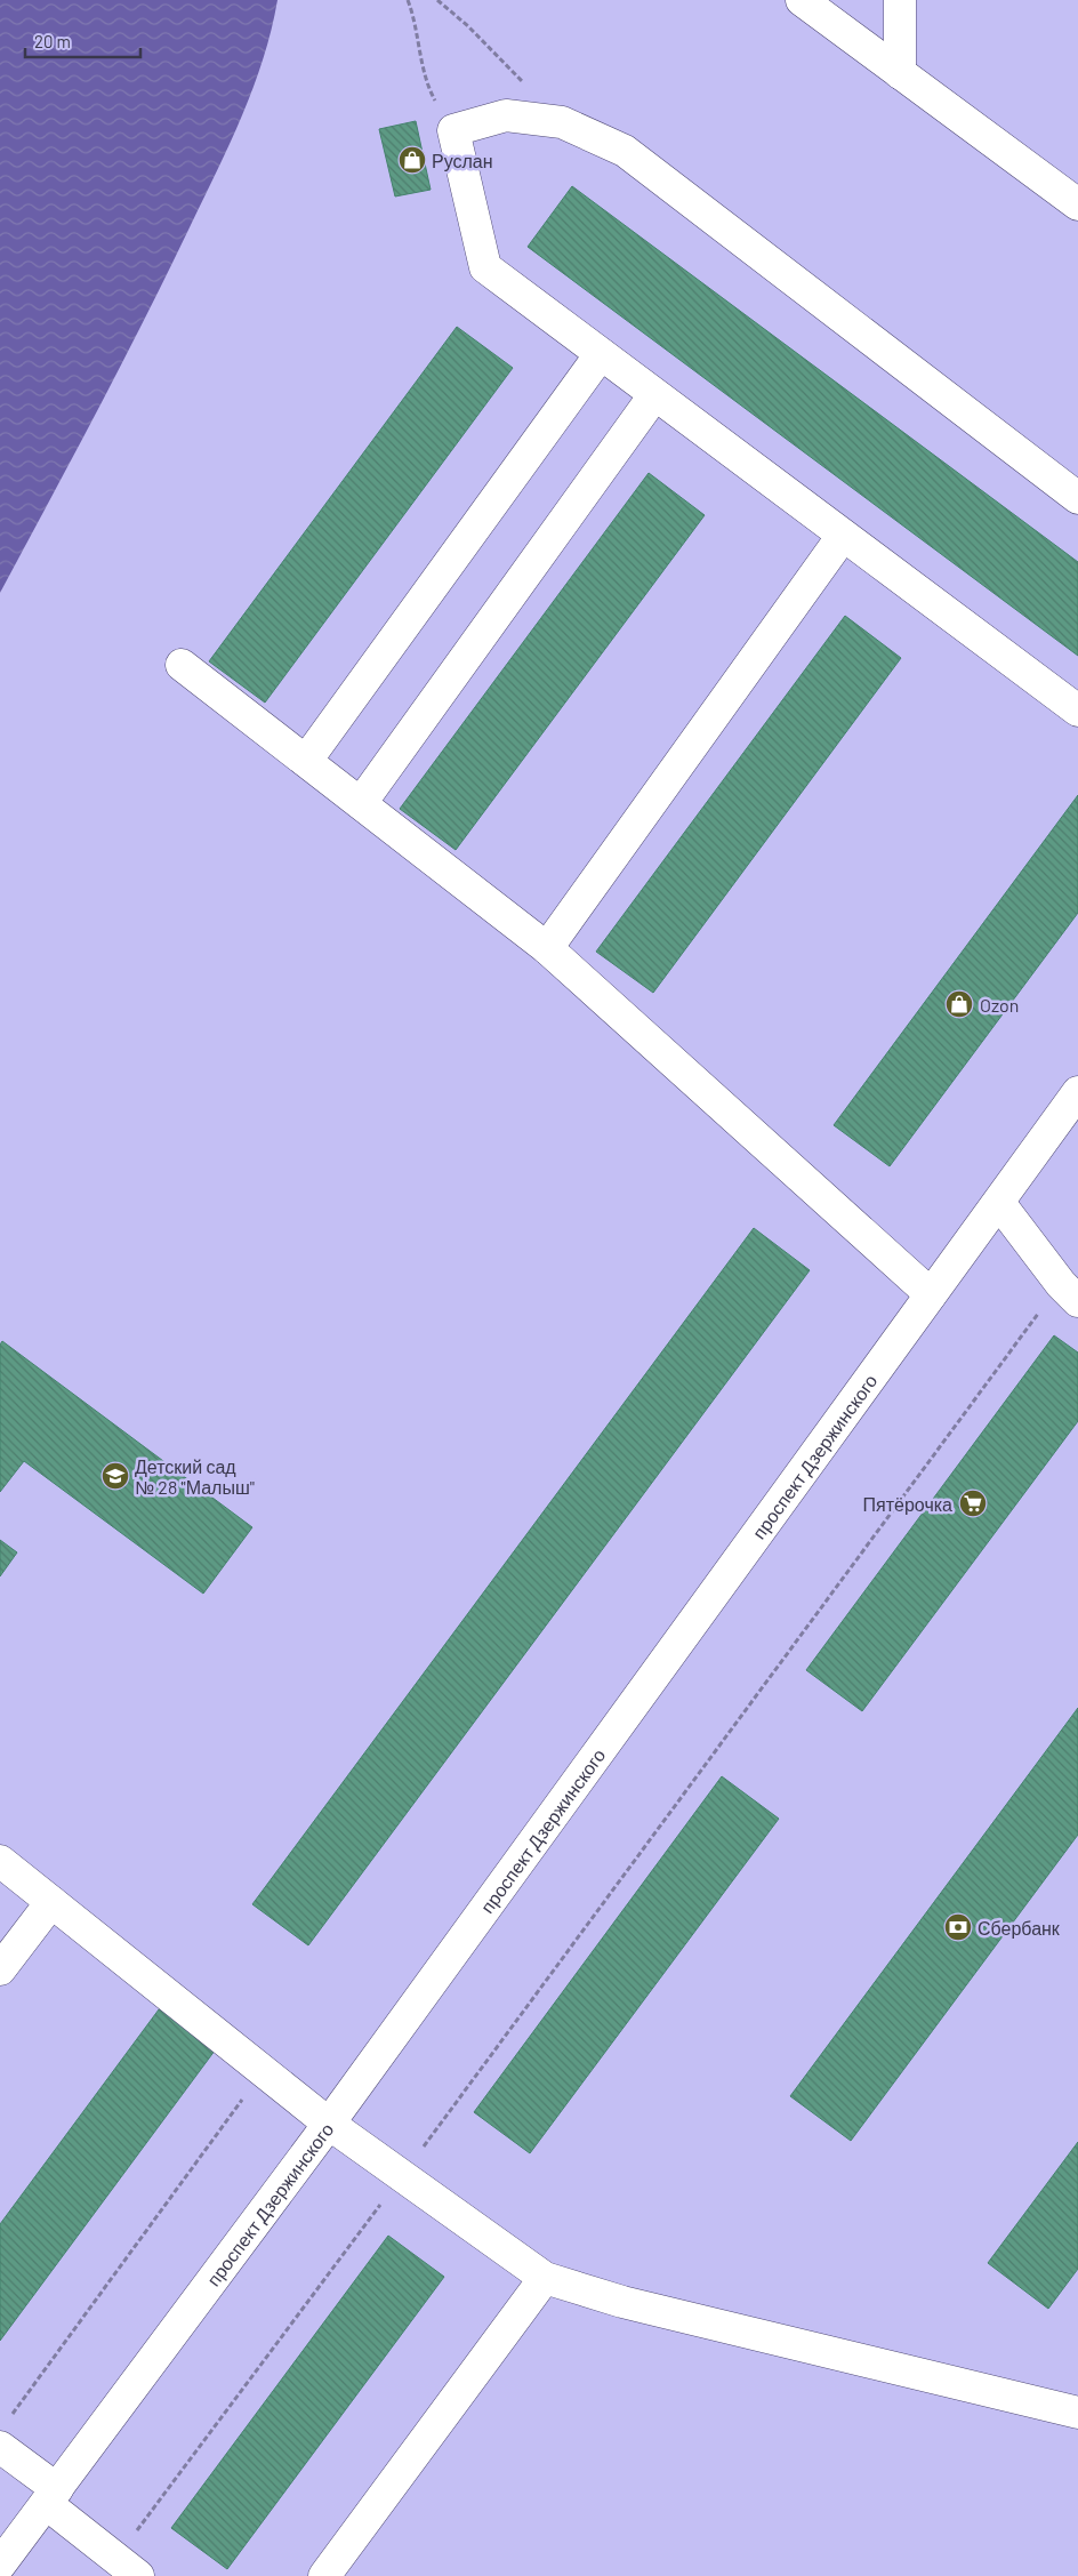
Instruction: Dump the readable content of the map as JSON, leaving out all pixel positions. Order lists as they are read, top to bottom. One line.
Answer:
{"streets":{"street":["проспект Дзержинского"]},"places":{"shop":["Руслан","Ozon"],"school or university":["Детский сад № 28 \"Малыш\""],"supermarket":["Пятёрочка"],"bank":["Сбербанк"]},"scale_bar":"20 m"}
